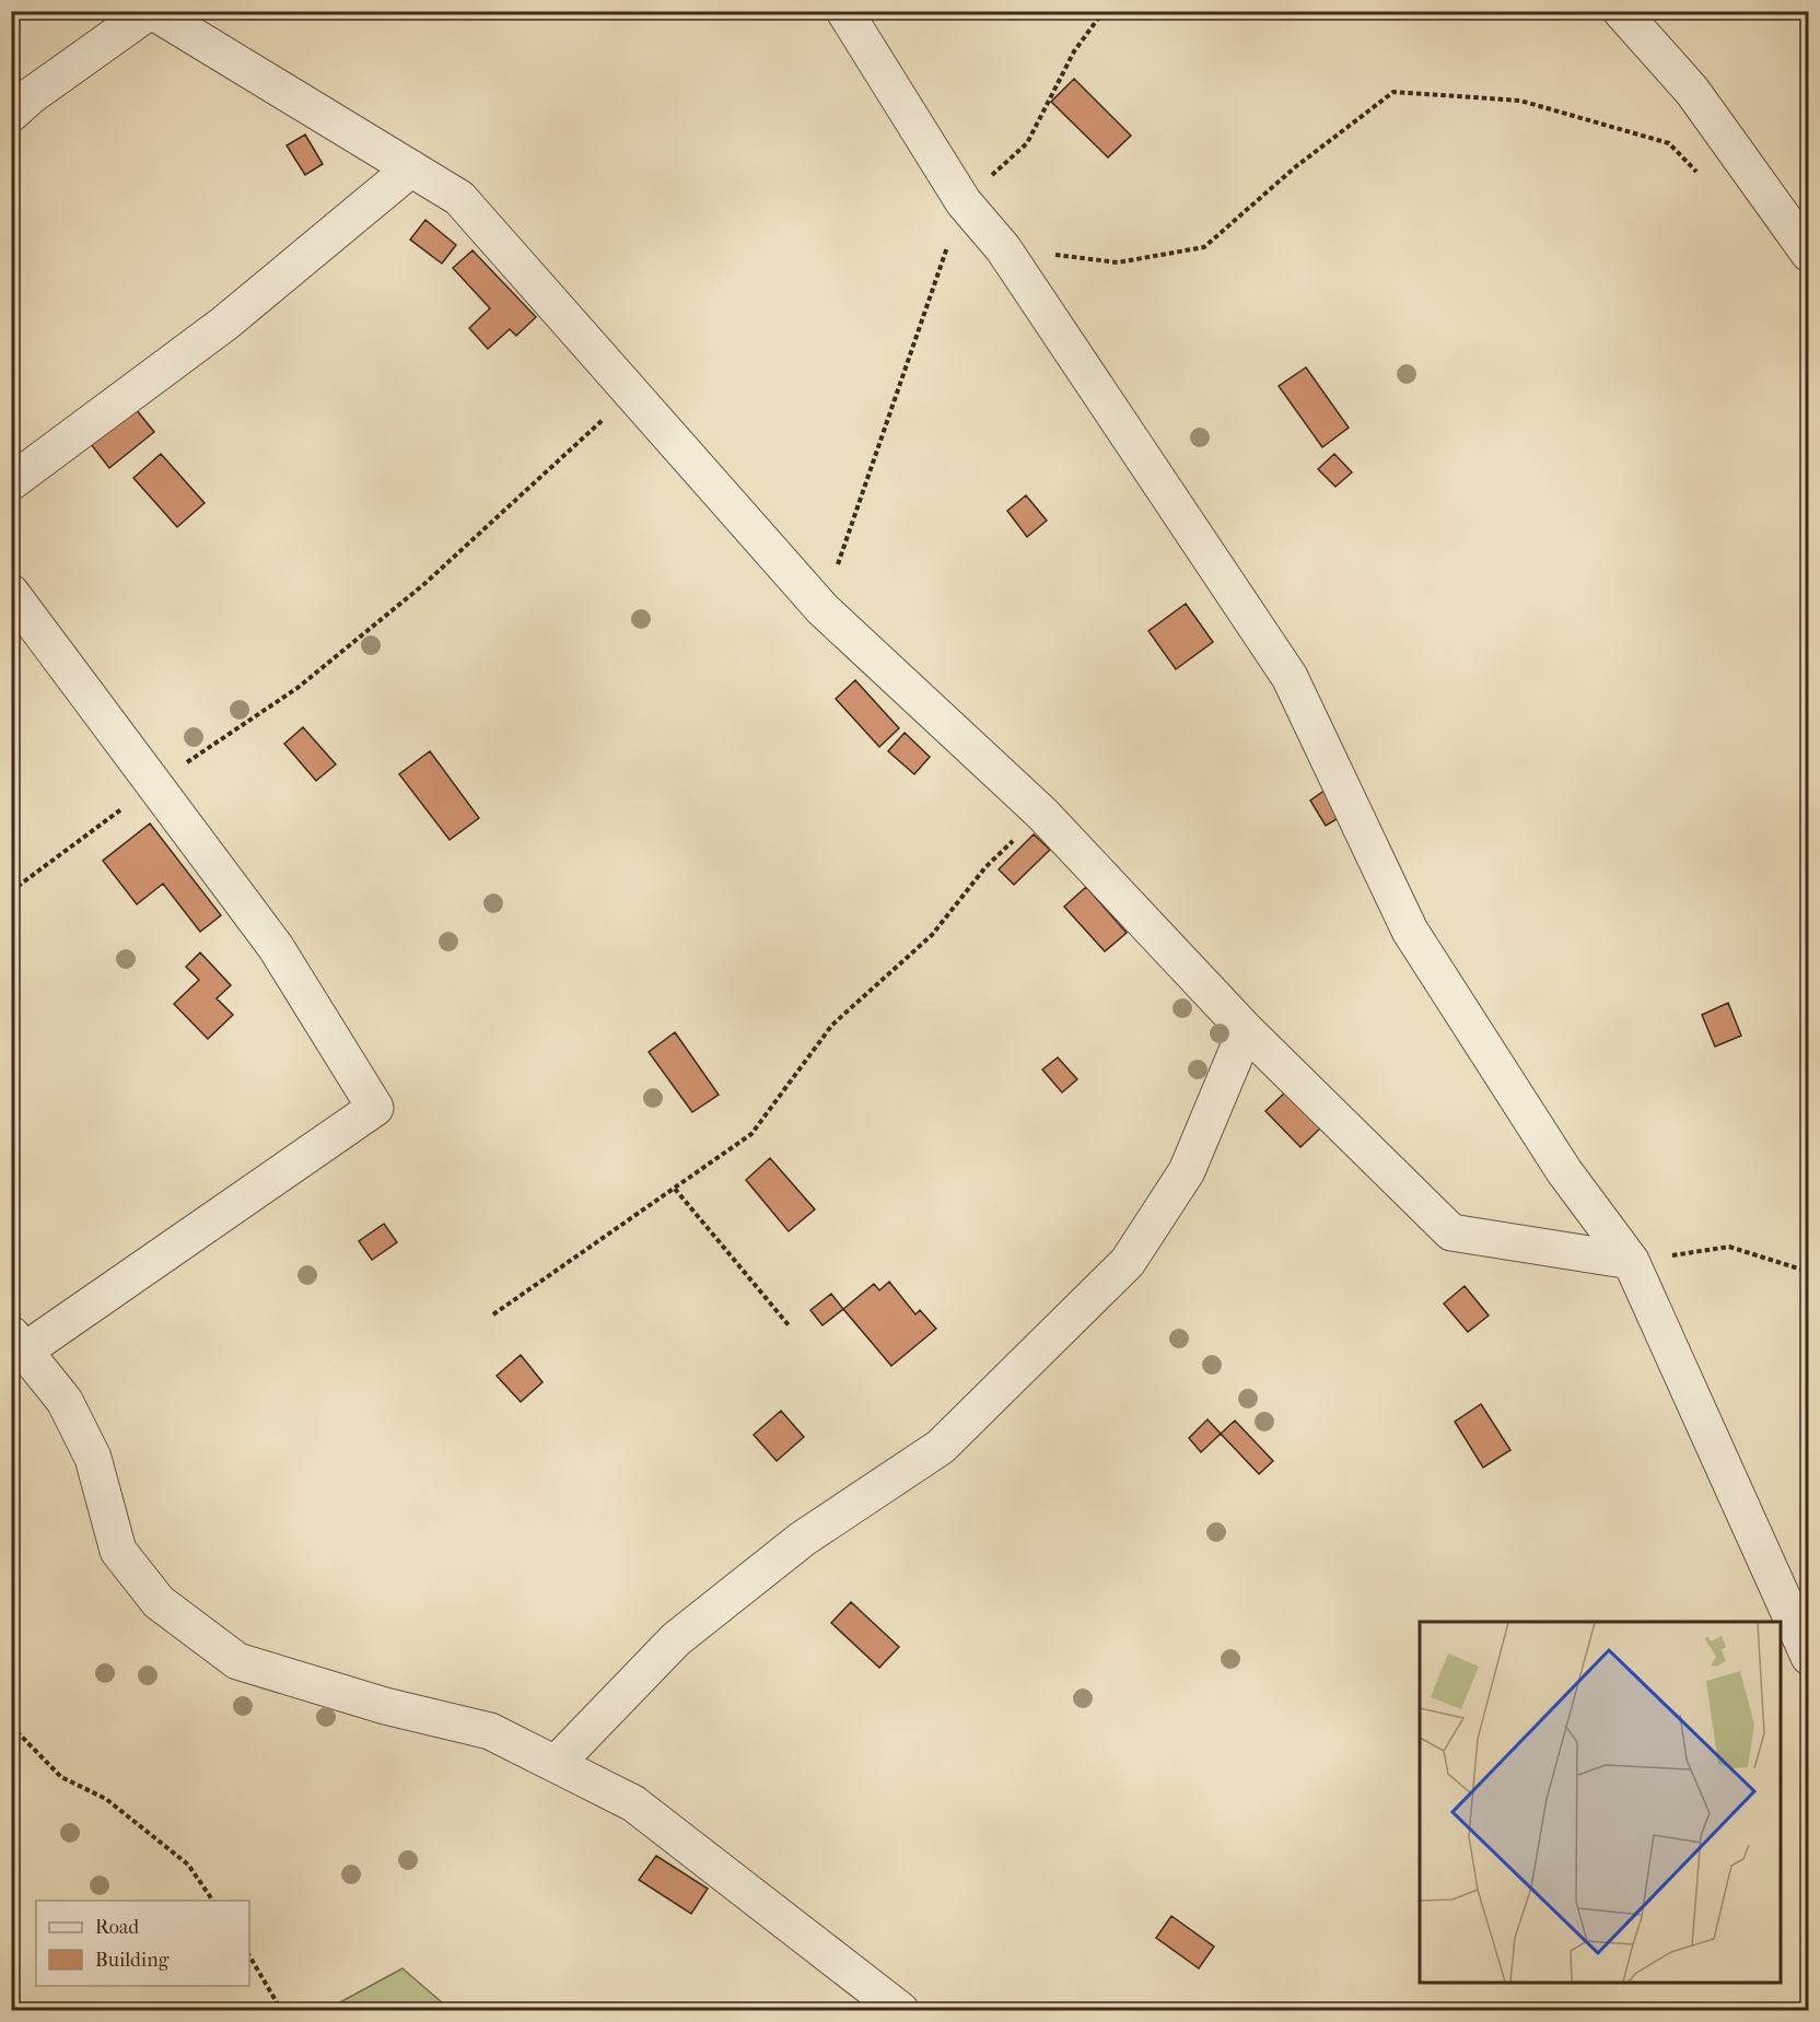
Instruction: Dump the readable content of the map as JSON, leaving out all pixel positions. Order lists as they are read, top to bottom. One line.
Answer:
{"legend":["Road","Building"]}
